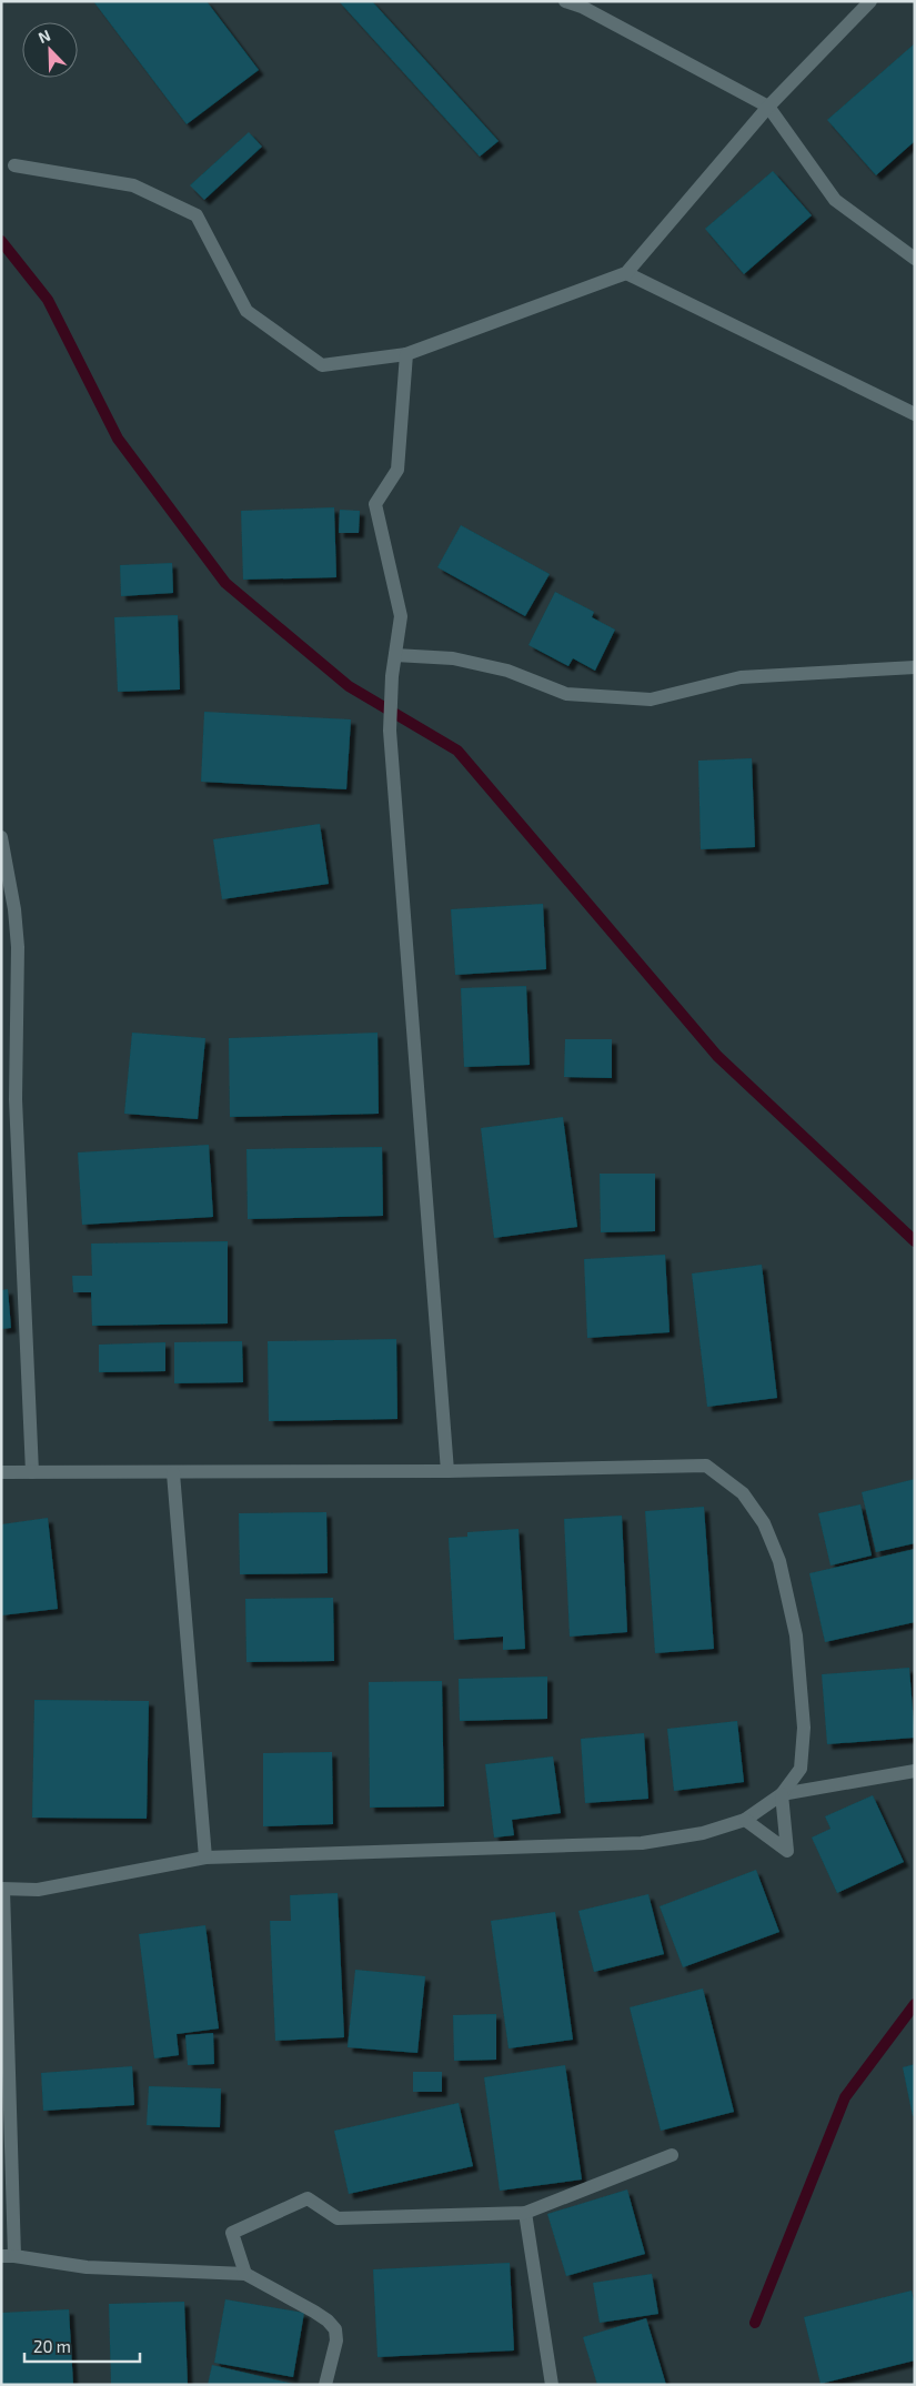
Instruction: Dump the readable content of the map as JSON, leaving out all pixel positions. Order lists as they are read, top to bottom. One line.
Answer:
{"scale_bar":"20 m","north":"top left"}
